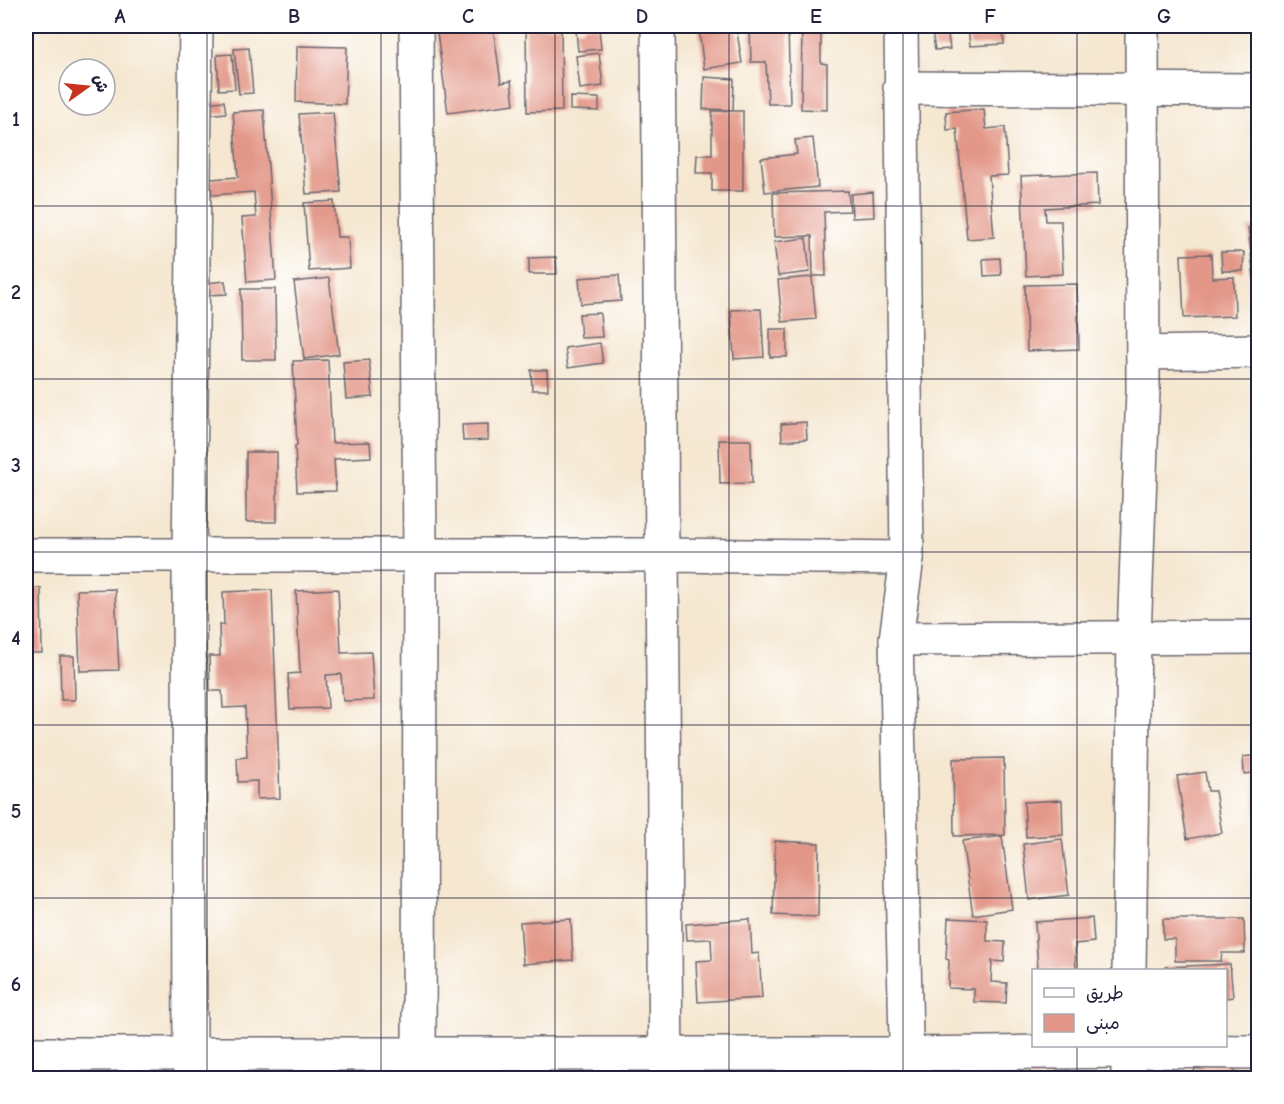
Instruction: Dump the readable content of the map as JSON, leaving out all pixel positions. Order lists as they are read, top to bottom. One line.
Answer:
{"legend":["طريق","مبنى"],"north":"right","grid":{"columns":["A","B","C","D","E","F","G"],"rows":["1","2","3","4","5","6"]}}
